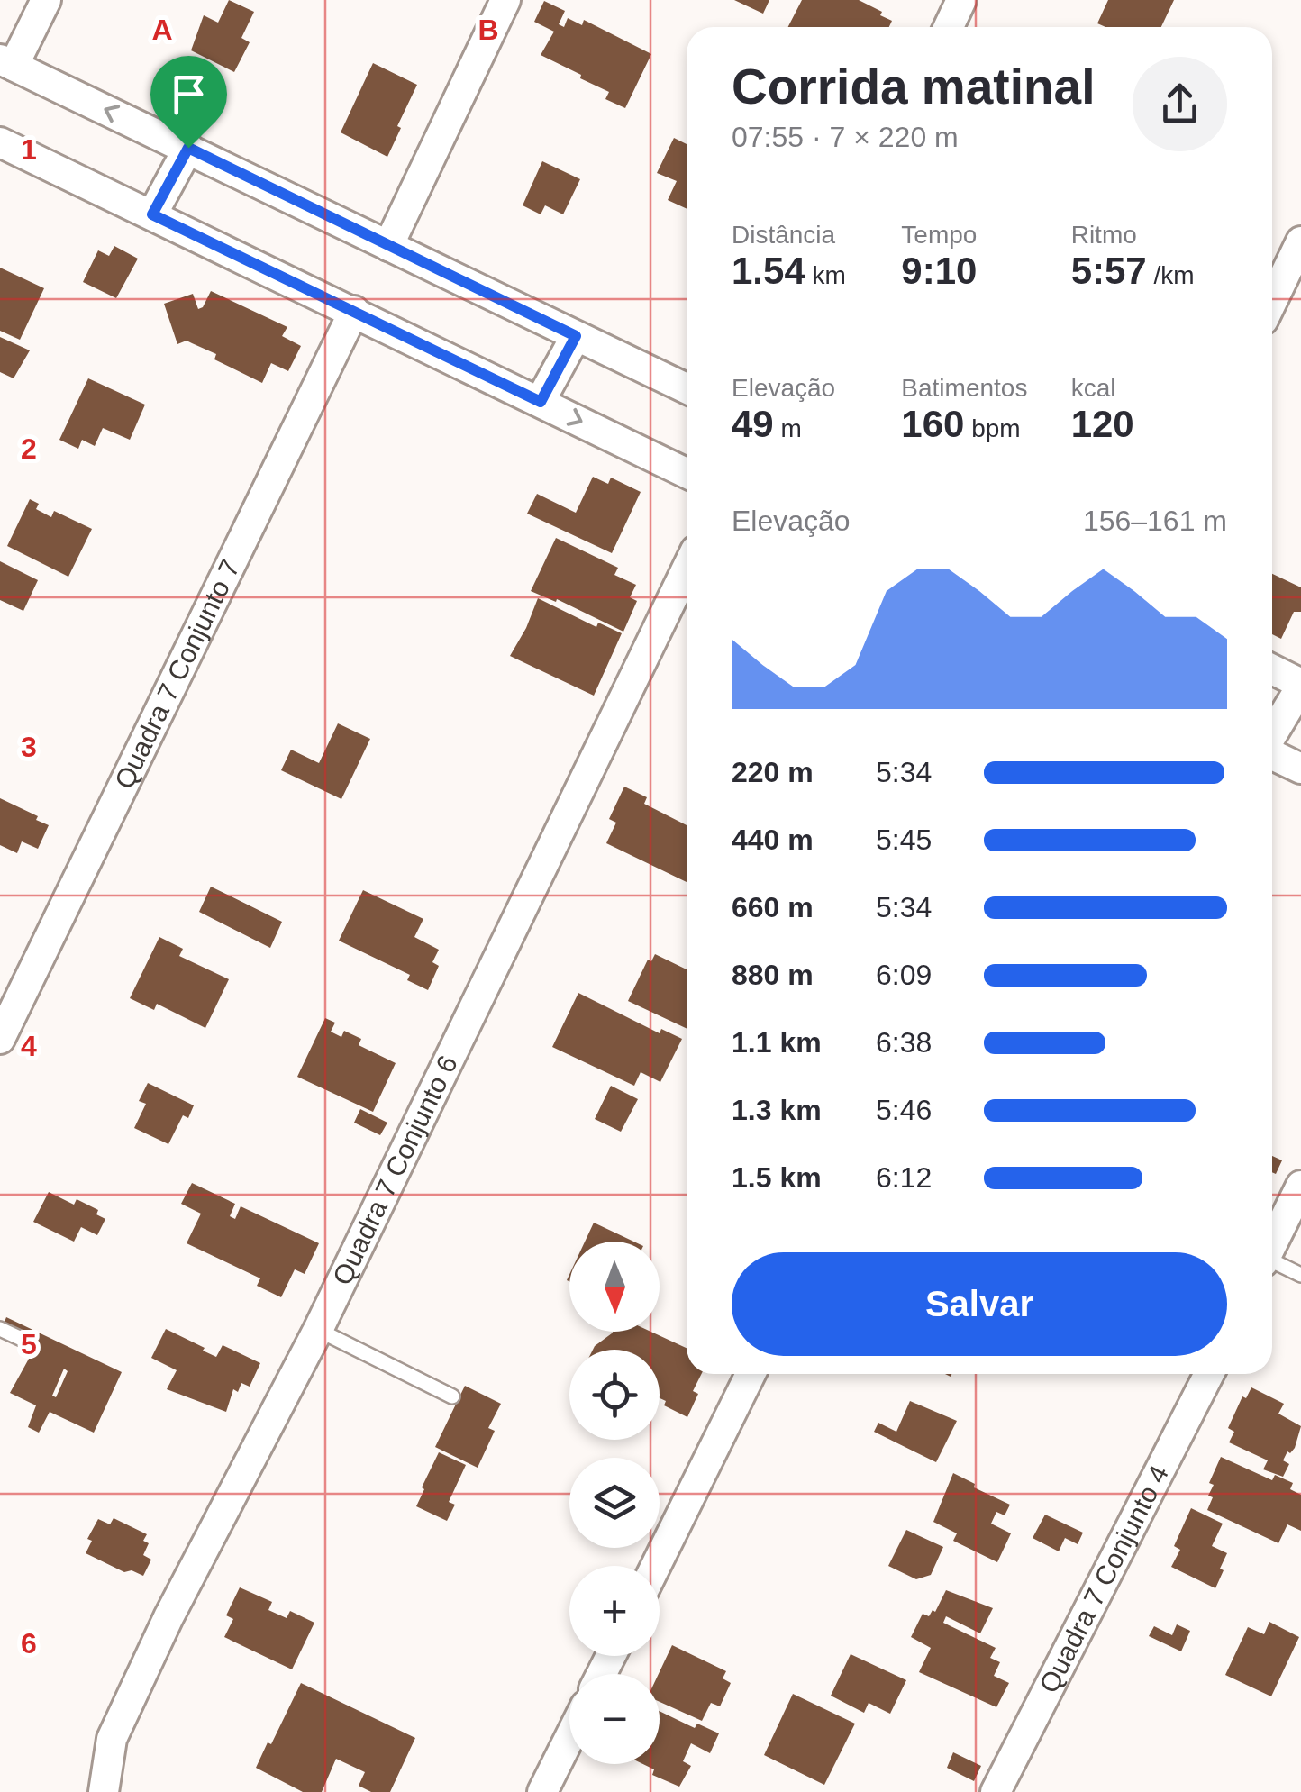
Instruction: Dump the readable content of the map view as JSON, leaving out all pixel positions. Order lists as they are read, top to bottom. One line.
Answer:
{"streets":{"street":["Quadra 7 Conjunto 7","Quadra 7 Conjunto 6","Quadra 7 Conjunto 4"]},"north":"bottom","page":{"heading":["Corrida matinal","07:55 · 7 × 220 m"],"stats":[["Distância","1.54 km"],["Tempo","9:10"],["Ritmo","5:57 /km"],["Elevação","49 m"],["Batimentos","160 bpm"],["kcal","120"]],"chart":["Elevação","156–161 m"],"list":[{"name":"220 m","note":"5:34"},{"name":"440 m","note":"5:45"},{"name":"660 m","note":"5:34"},{"name":"880 m","note":"6:09"},{"name":"1.1 km","note":"6:38"},{"name":"1.3 km","note":"5:46"},{"name":"1.5 km","note":"6:12"}],"buttons":"Salvar","map_buttons":["+","−"]},"grid":{"columns":["A","B"],"rows":["1","2","3","4","5","6"]}}
